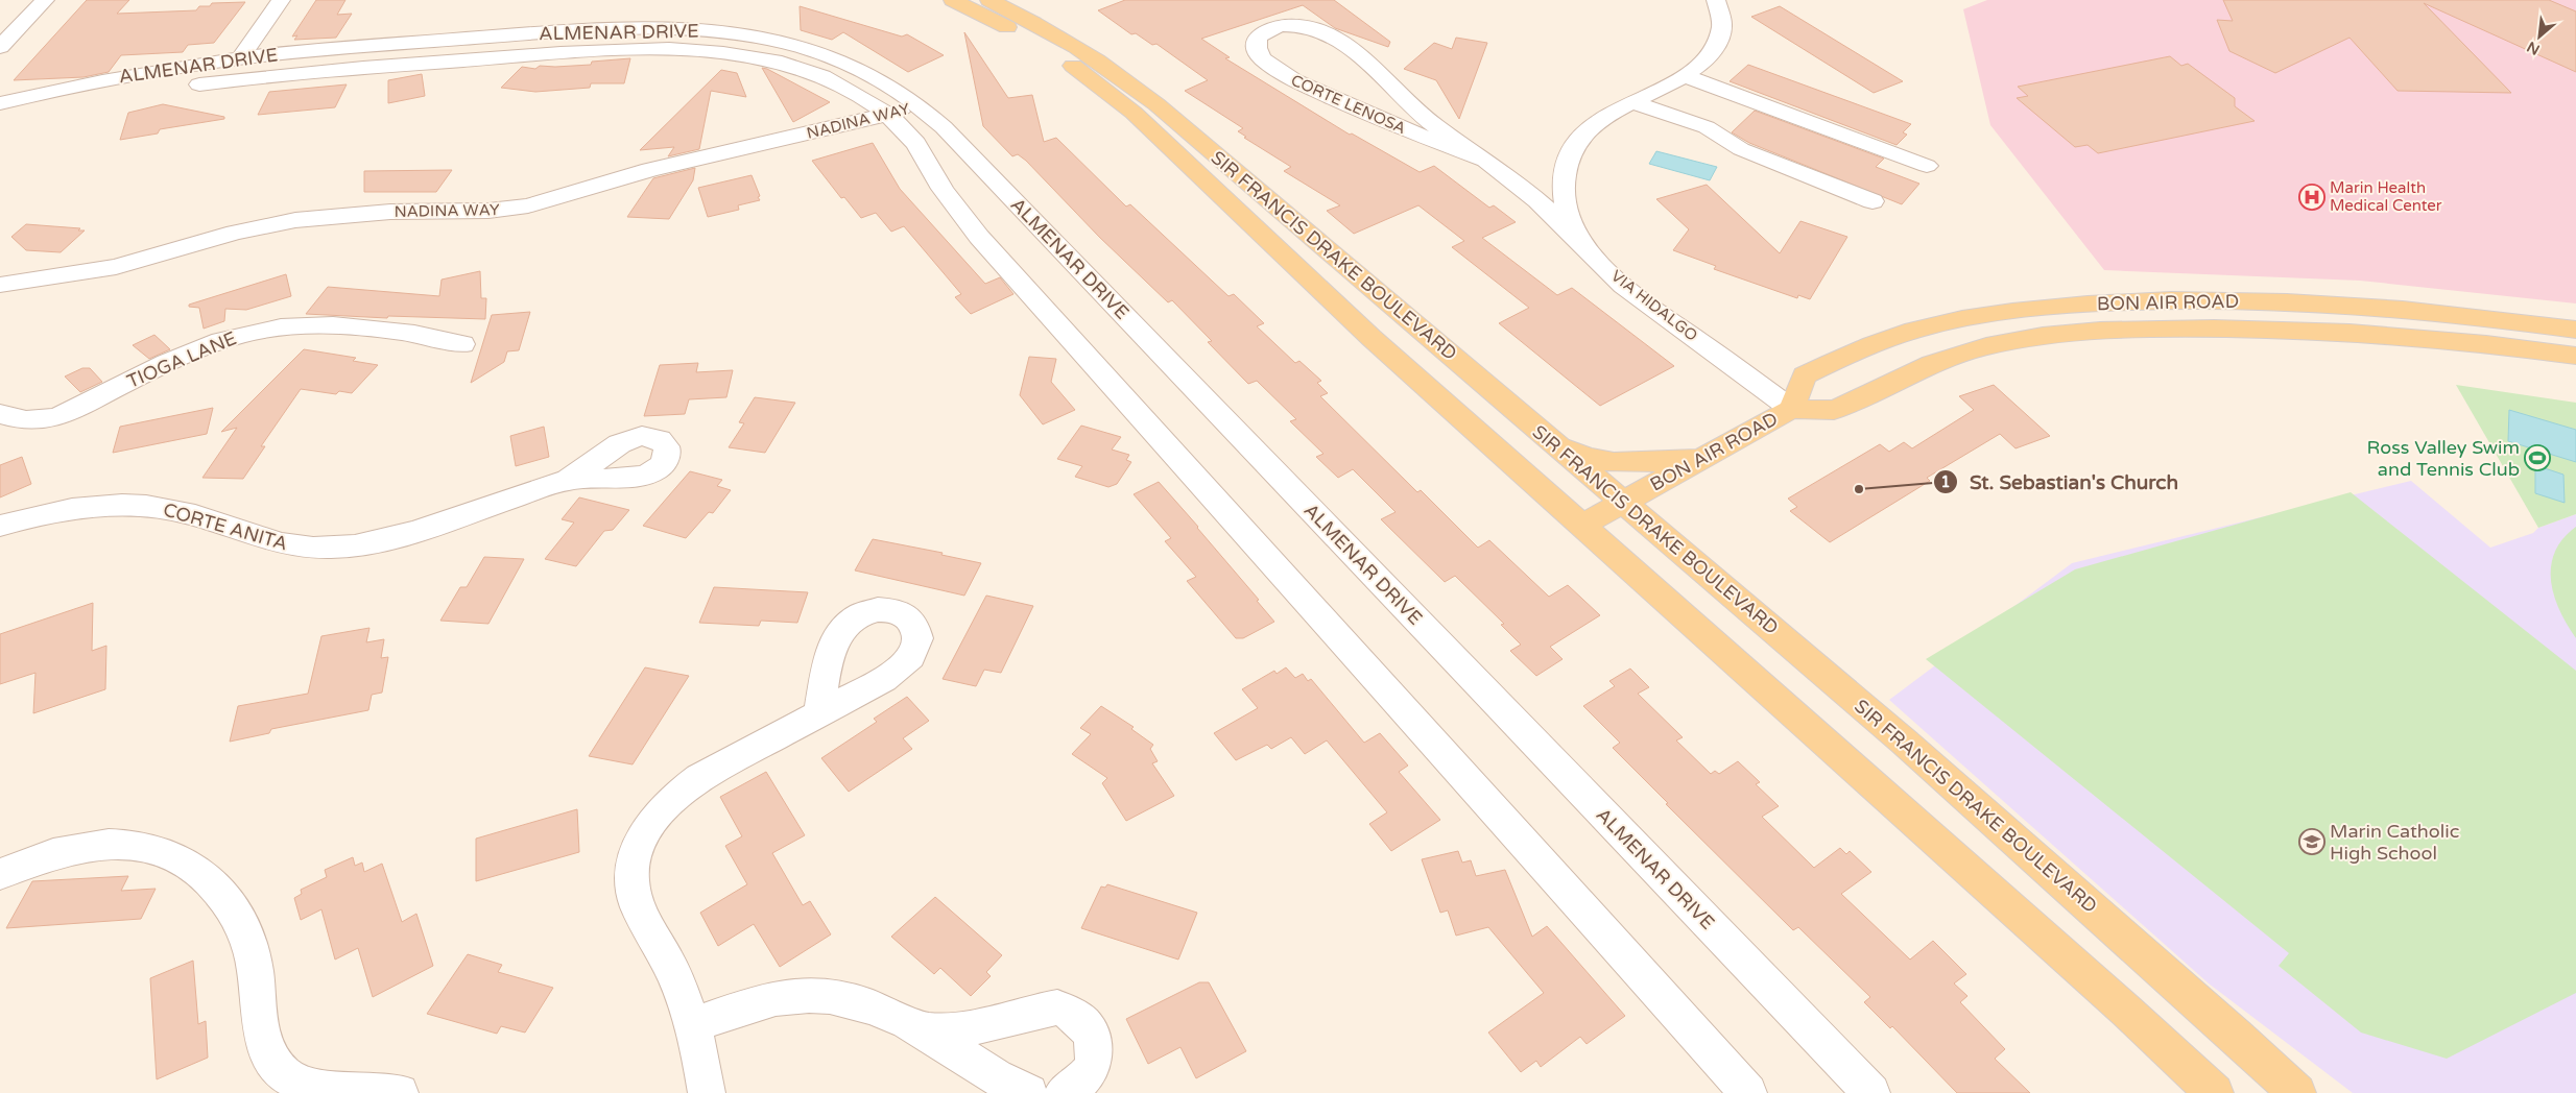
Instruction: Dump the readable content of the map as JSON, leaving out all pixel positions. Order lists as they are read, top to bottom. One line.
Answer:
{"streets":{"main road":["SIR FRANCIS DRAKE BOULEVARD","BON AIR ROAD"],"street":["ALMENAR DRIVE","CORTE LENOSA","NADINA WAY","VIA HIDALGO","TIOGA LANE","CORTE ANITA"]},"crossings":[["ALMENAR DRIVE","NADINA WAY"],["CORTE LENOSA","VIA HIDALGO"],["SIR FRANCIS DRAKE BOULEVARD","BON AIR ROAD"],["BON AIR ROAD","VIA HIDALGO"]],"places":{"hospital":["Marin Health Medical Center"],"sports":["Ross Valley Swim and Tennis Club"],"other":["St. Sebastian's Church"],"school or university":["Marin Catholic High School"]},"north":"bottom left"}
